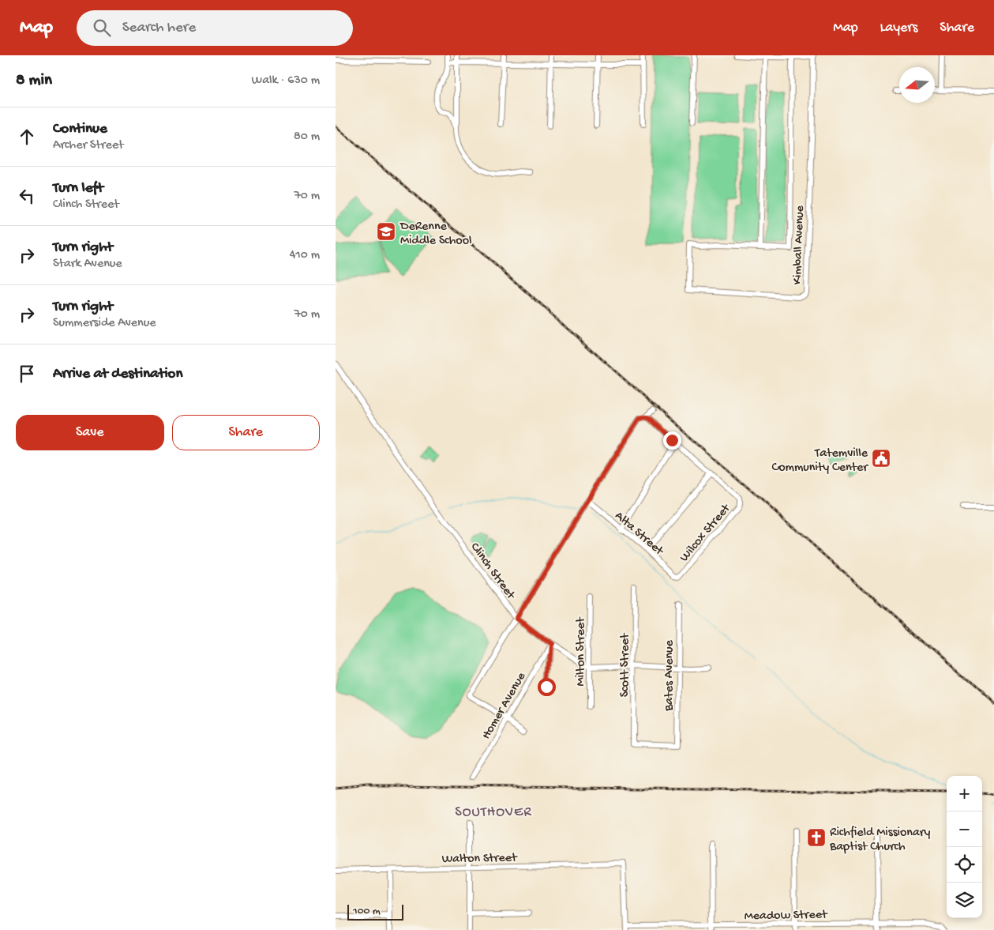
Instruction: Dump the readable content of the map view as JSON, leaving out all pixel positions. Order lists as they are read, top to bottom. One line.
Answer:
{"streets":{"street":["Kimball Avenue","Alta Street","Wilcox Street","Clinch Street","Milton Street","Scott Street","Bates Avenue","Homer Avenue","Walton Street","Meadow Street"]},"crossings":[["Alta Street","Wilcox Street"],["Clinch Street","Milton Street"],["Clinch Street","Scott Street"],["Clinch Street","Bates Avenue"],["Clinch Street","Homer Avenue"],["Scott Street","Bates Avenue"],["Walton Street","Meadow Street"]],"districts":["SOUTHOVER"],"places":{"school or university":["DeRenne Middle School"],"public building":["Tatemville Community Center"],"church":["Richfield Missionary Baptist Church"]},"scale_bar":"100 m","north":"left","page":{"header":"Map","search":"Search here","nav":["Map","Layers","Share"],"heading":["8 min","Walk · 630 m"],"list":[["Continue","Archer Street","80 m"],["Turn left","Clinch Street","70 m"],["Turn right","Stark Avenue","410 m"],["Turn right","Summerside Avenue","70 m"],"Arrive at destination"],"buttons":["Save","Share"],"map_buttons":["+","−"],"scale":"100 m"}}
